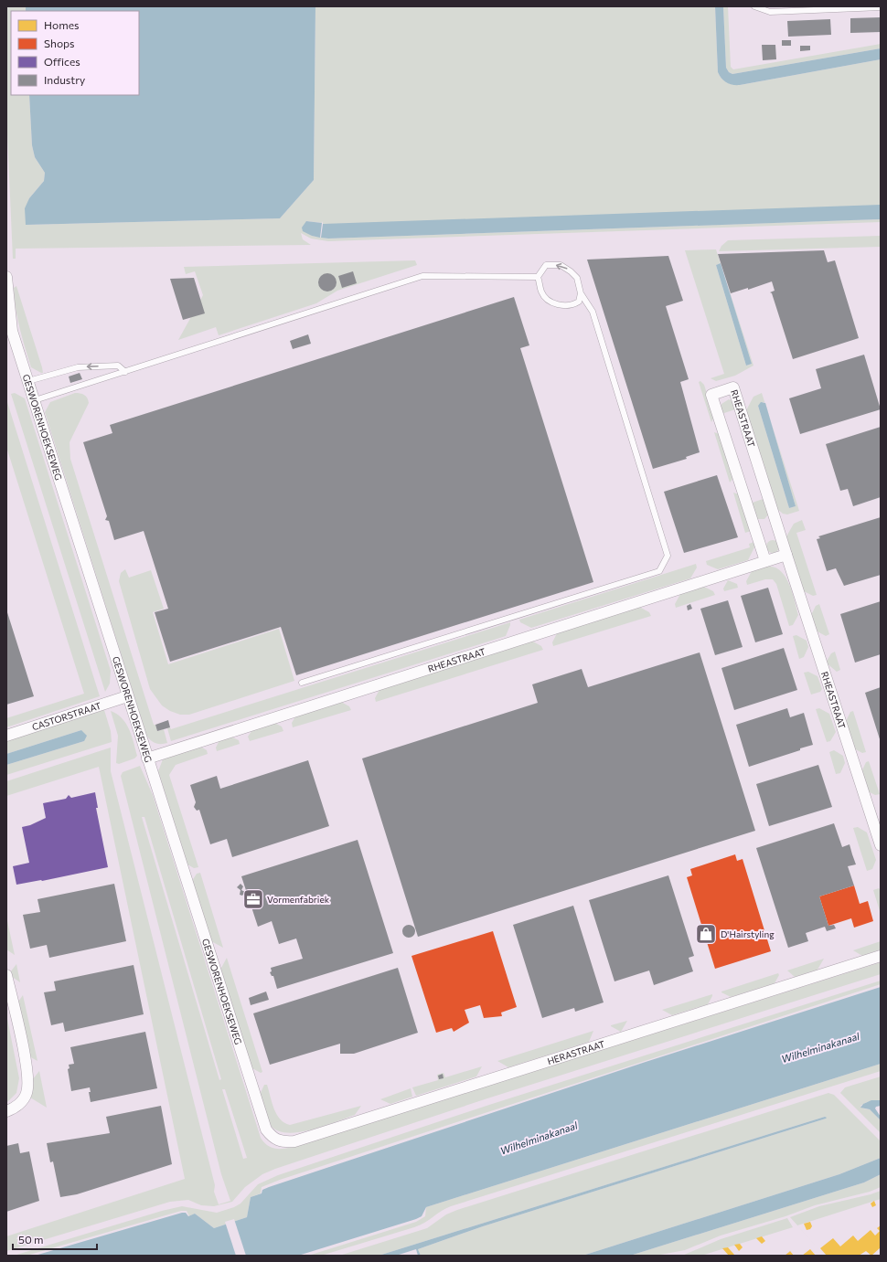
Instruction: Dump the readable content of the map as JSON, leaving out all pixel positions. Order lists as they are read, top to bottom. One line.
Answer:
{"streets":{"street":["RHEASTRAAT","GESWORENHOEKSEWEG","CASTORSTRAAT","HERASTRAAT"]},"crossings":[["RHEASTRAAT","GESWORENHOEKSEWEG"],["GESWORENHOEKSEWEG","CASTORSTRAAT"],["GESWORENHOEKSEWEG","HERASTRAAT"]],"water":["Wilhelminakanaal"],"places":{"office":["Vormenfabriek"],"shop":["D'Hairstyling"]},"legend":["Homes","Shops","Offices","Industry"],"scale_bar":"50 m"}
